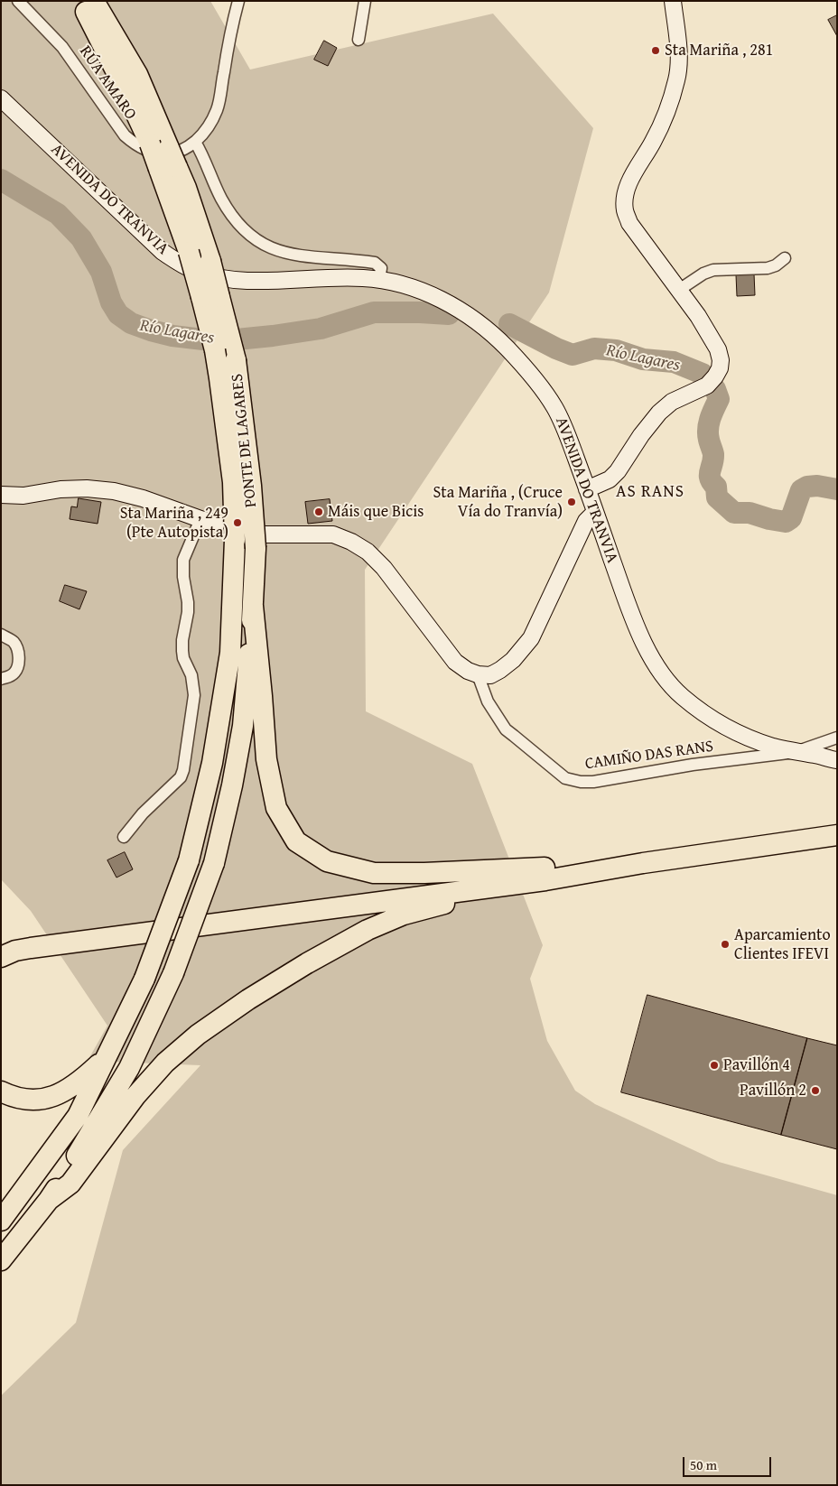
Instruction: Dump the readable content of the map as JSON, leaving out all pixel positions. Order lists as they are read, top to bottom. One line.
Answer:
{"streets":{"highway":["PONTE DE LAGARES"],"main road":["AVENIDA DO TRANVIA"],"street":["RÚA AMARO","CAMIÑO DAS RANS"]},"crossings":[["RÚA AMARO","PONTE DE LAGARES"],["AVENIDA DO TRANVIA","CAMIÑO DAS RANS"]],"districts":["AS RANS"],"water":["Río Lagares"],"places":["Sta Mariña , 281","Sta Mariña , (Cruce Vía do Tranvía)","Máis que Bicis","Sta Mariña , 249 (Pte Autopista)","Aparcamiento Clientes IFEVI","Pavillón 4","Pavillón 2"],"scale_bar":"50 m"}
